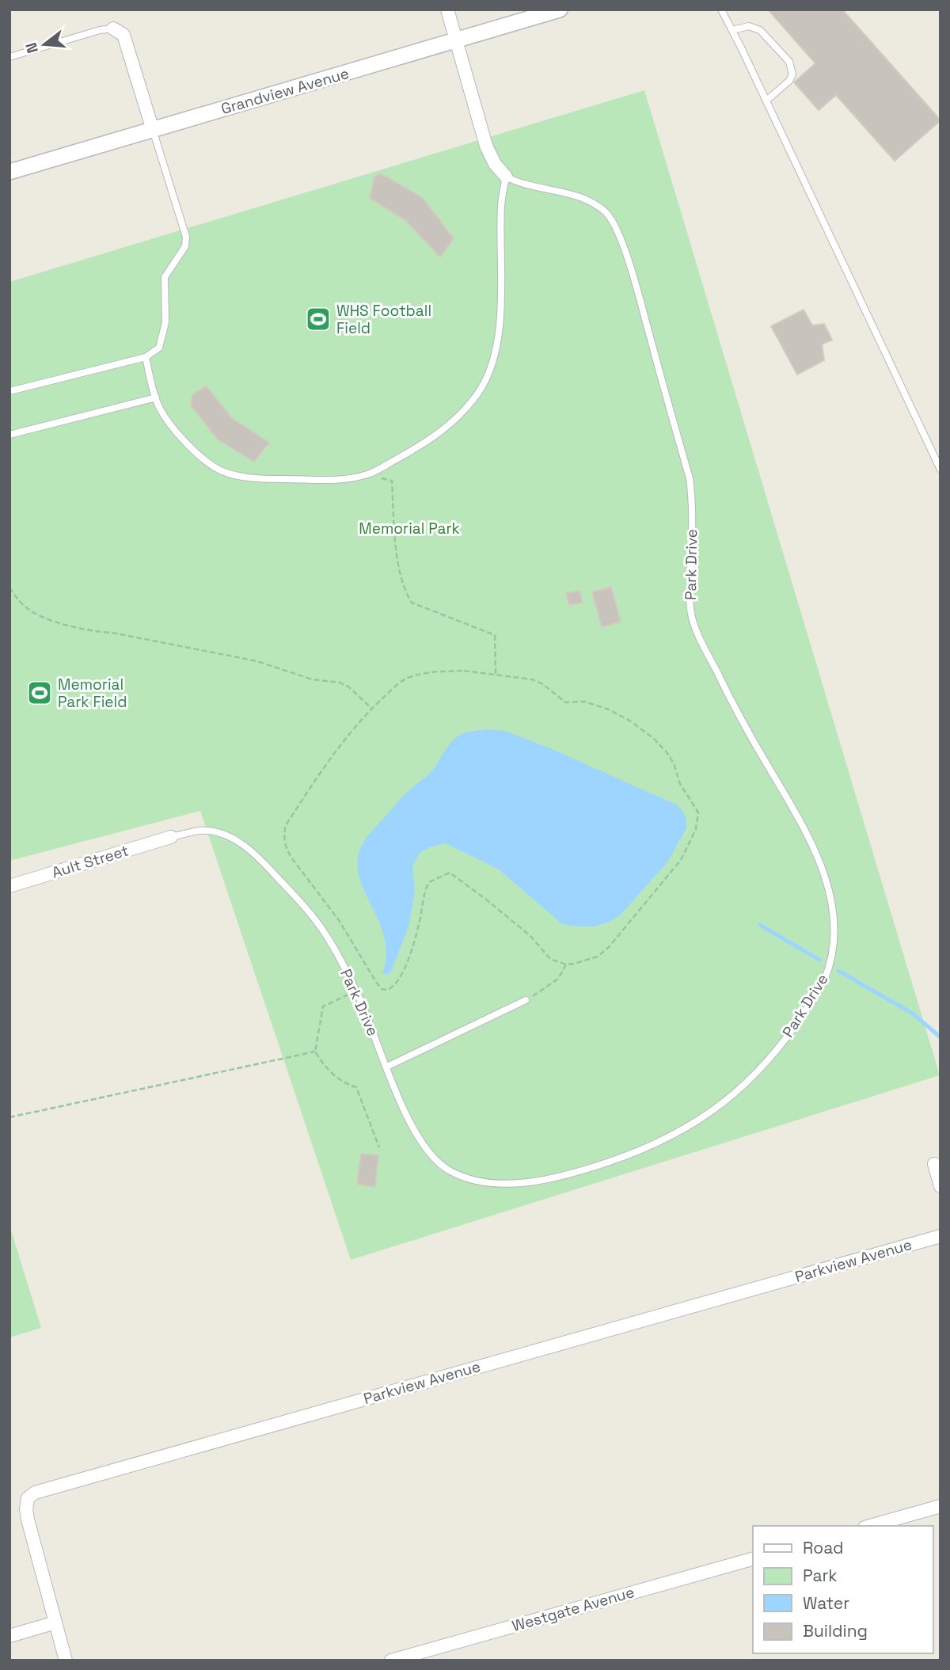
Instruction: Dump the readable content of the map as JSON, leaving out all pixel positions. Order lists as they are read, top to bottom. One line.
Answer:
{"streets":{"street":["Grandview Avenue","Ault Street","Parkview Avenue","Westgate Avenue"],"lane":["Park Drive"]},"crossings":[["Park Drive","Ault Street"]],"parks":["Memorial Park"],"places":{"sports":["WHS Football Field","Memorial Park Field"]},"legend":["Road","Park","Water","Building"],"north":"left"}
